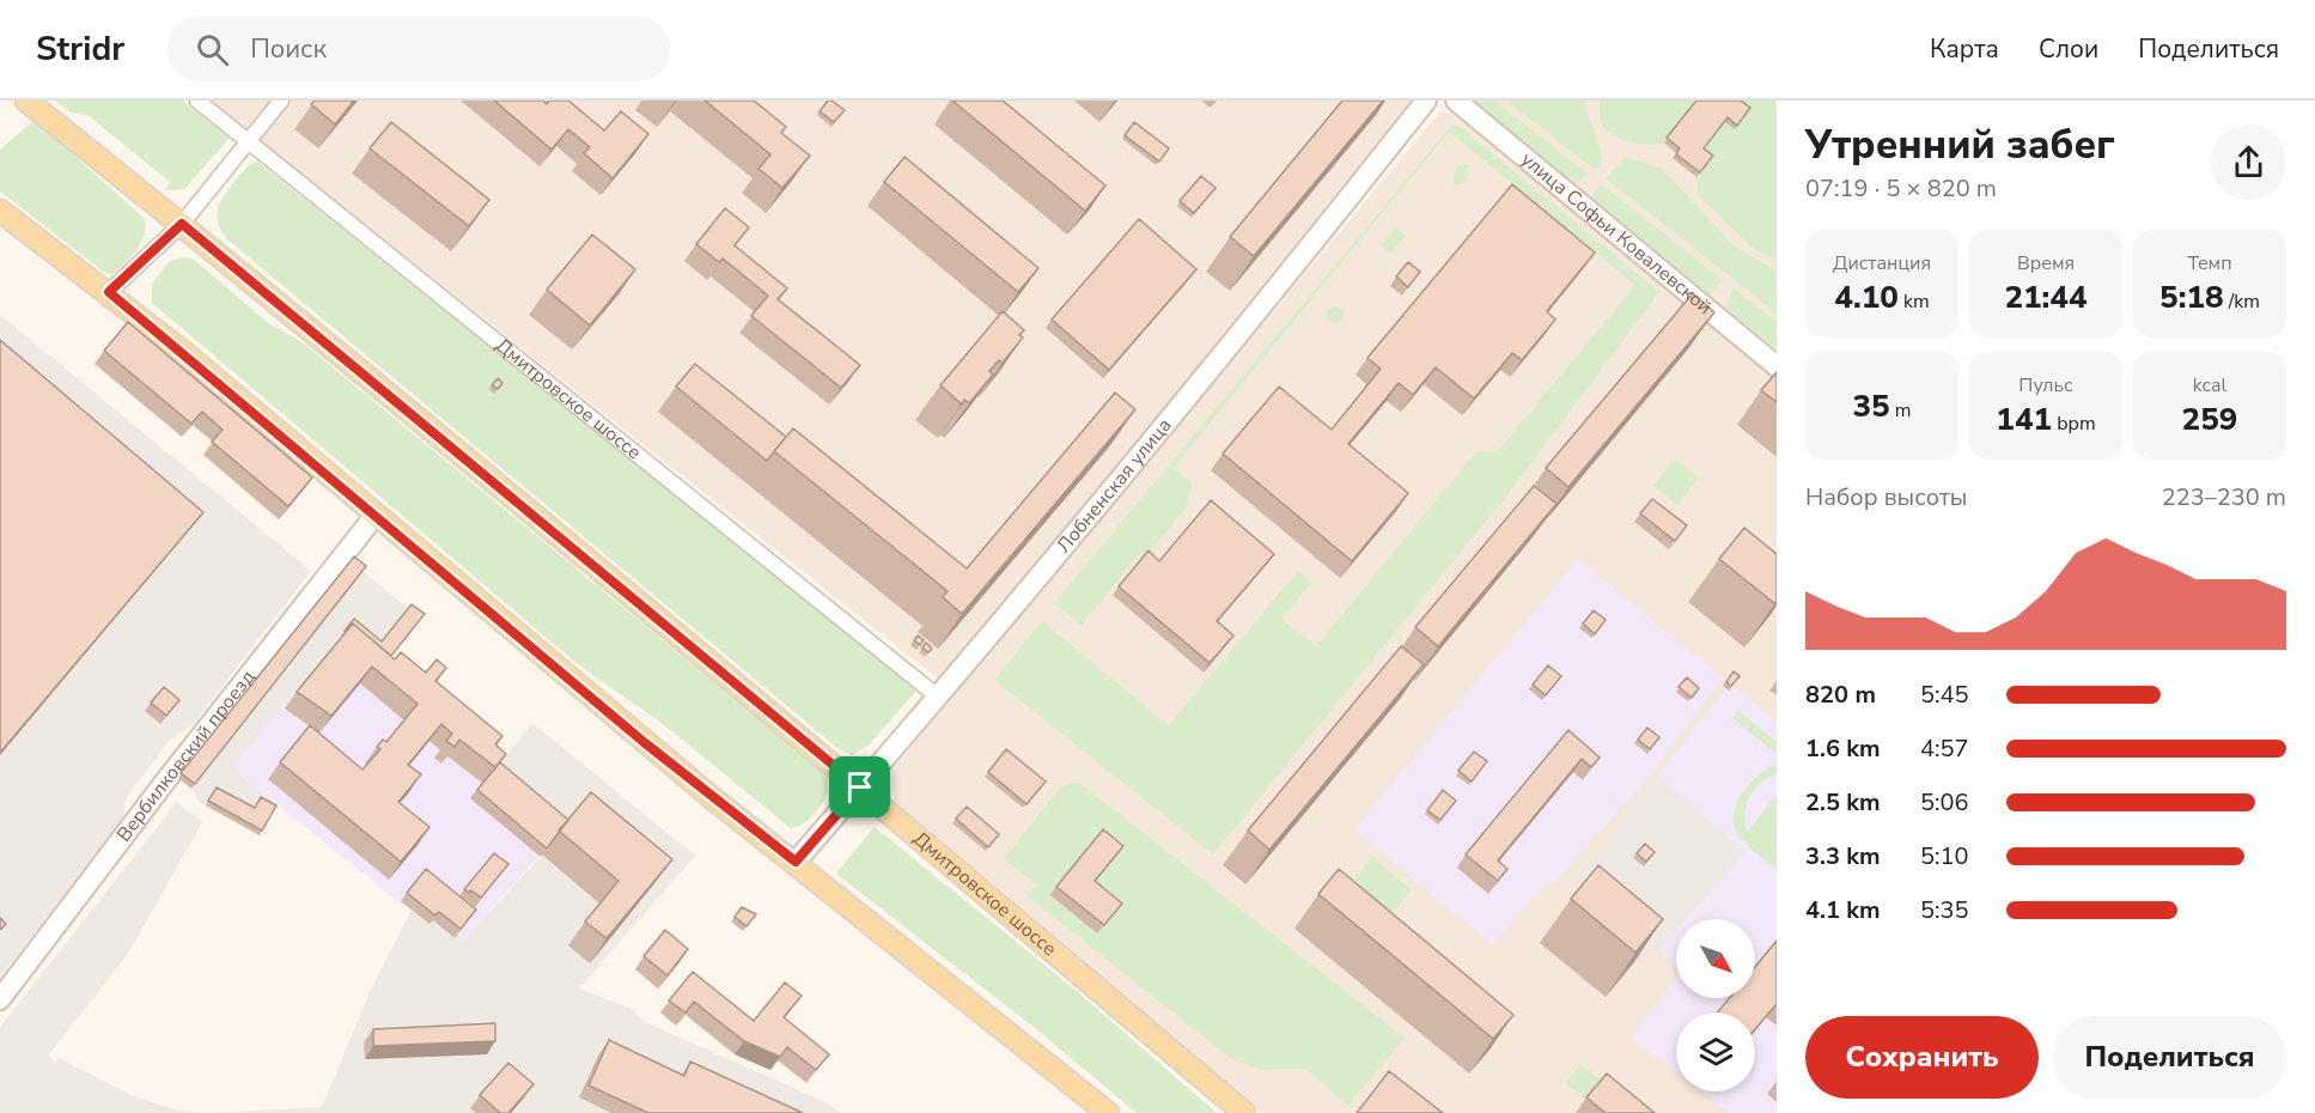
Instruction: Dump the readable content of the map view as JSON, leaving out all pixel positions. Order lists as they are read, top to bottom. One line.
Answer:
{"streets":{"main road":["Дмитровское шоссе"],"street":["улица Софьи Ковалевской","Лобненская улица","Вербилковский проезд"]},"crossings":[["Дмитровское шоссе","Лобненская улица"]],"north":"bottom right","page":{"header":"Stridr","search":"Поиск","nav":["Карта","Слои","Поделиться"],"heading":["Утренний забег","07:19 · 5 × 820 m"],"stats":[["Дистанция","4.10 km"],["Время","21:44"],["Темп","5:18 /km"],["35 m"],["Пульс","141 bpm"],["kcal","259"]],"chart":["Набор высоты","223–230 m"],"list":[{"name":"820 m","note":"5:45"},{"name":"1.6 km","note":"4:57"},{"name":"2.5 km","note":"5:06"},{"name":"3.3 km","note":"5:10"},{"name":"4.1 km","note":"5:35"}],"buttons":["Сохранить","Поделиться"]}}
